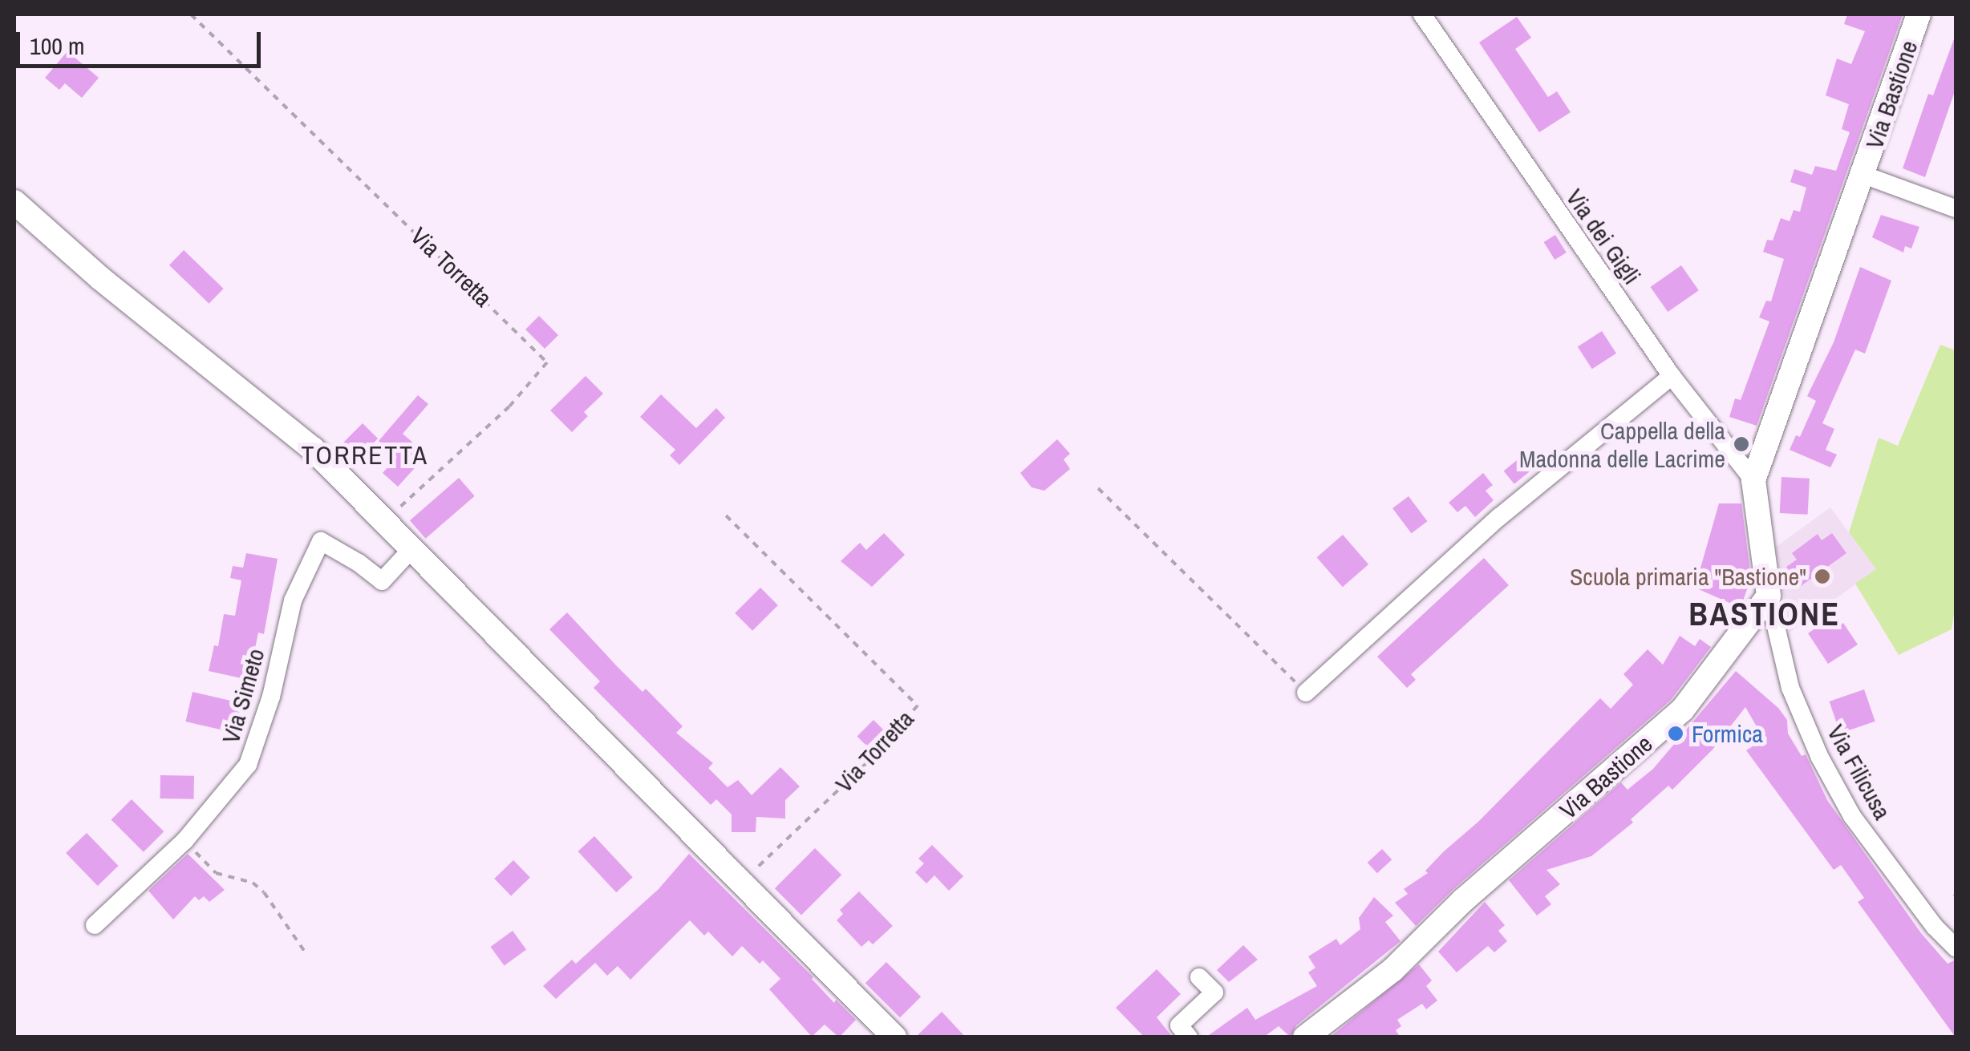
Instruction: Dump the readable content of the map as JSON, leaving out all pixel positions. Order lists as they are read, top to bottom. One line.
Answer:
{"streets":{"street":["Via Bastione","Via dei Gigli","Via Simeto","Via Filicusa"],"path":["Via Torretta"]},"crossings":[["Via Bastione","Via dei Gigli"],["Via Bastione","Via Filicusa"]],"districts":["TORRETTA","BASTIONE"],"places":["Cappella della Madonna delle Lacrime","Scuola primaria \"Bastione\"","Formica"],"scale_bar":"100 m"}
